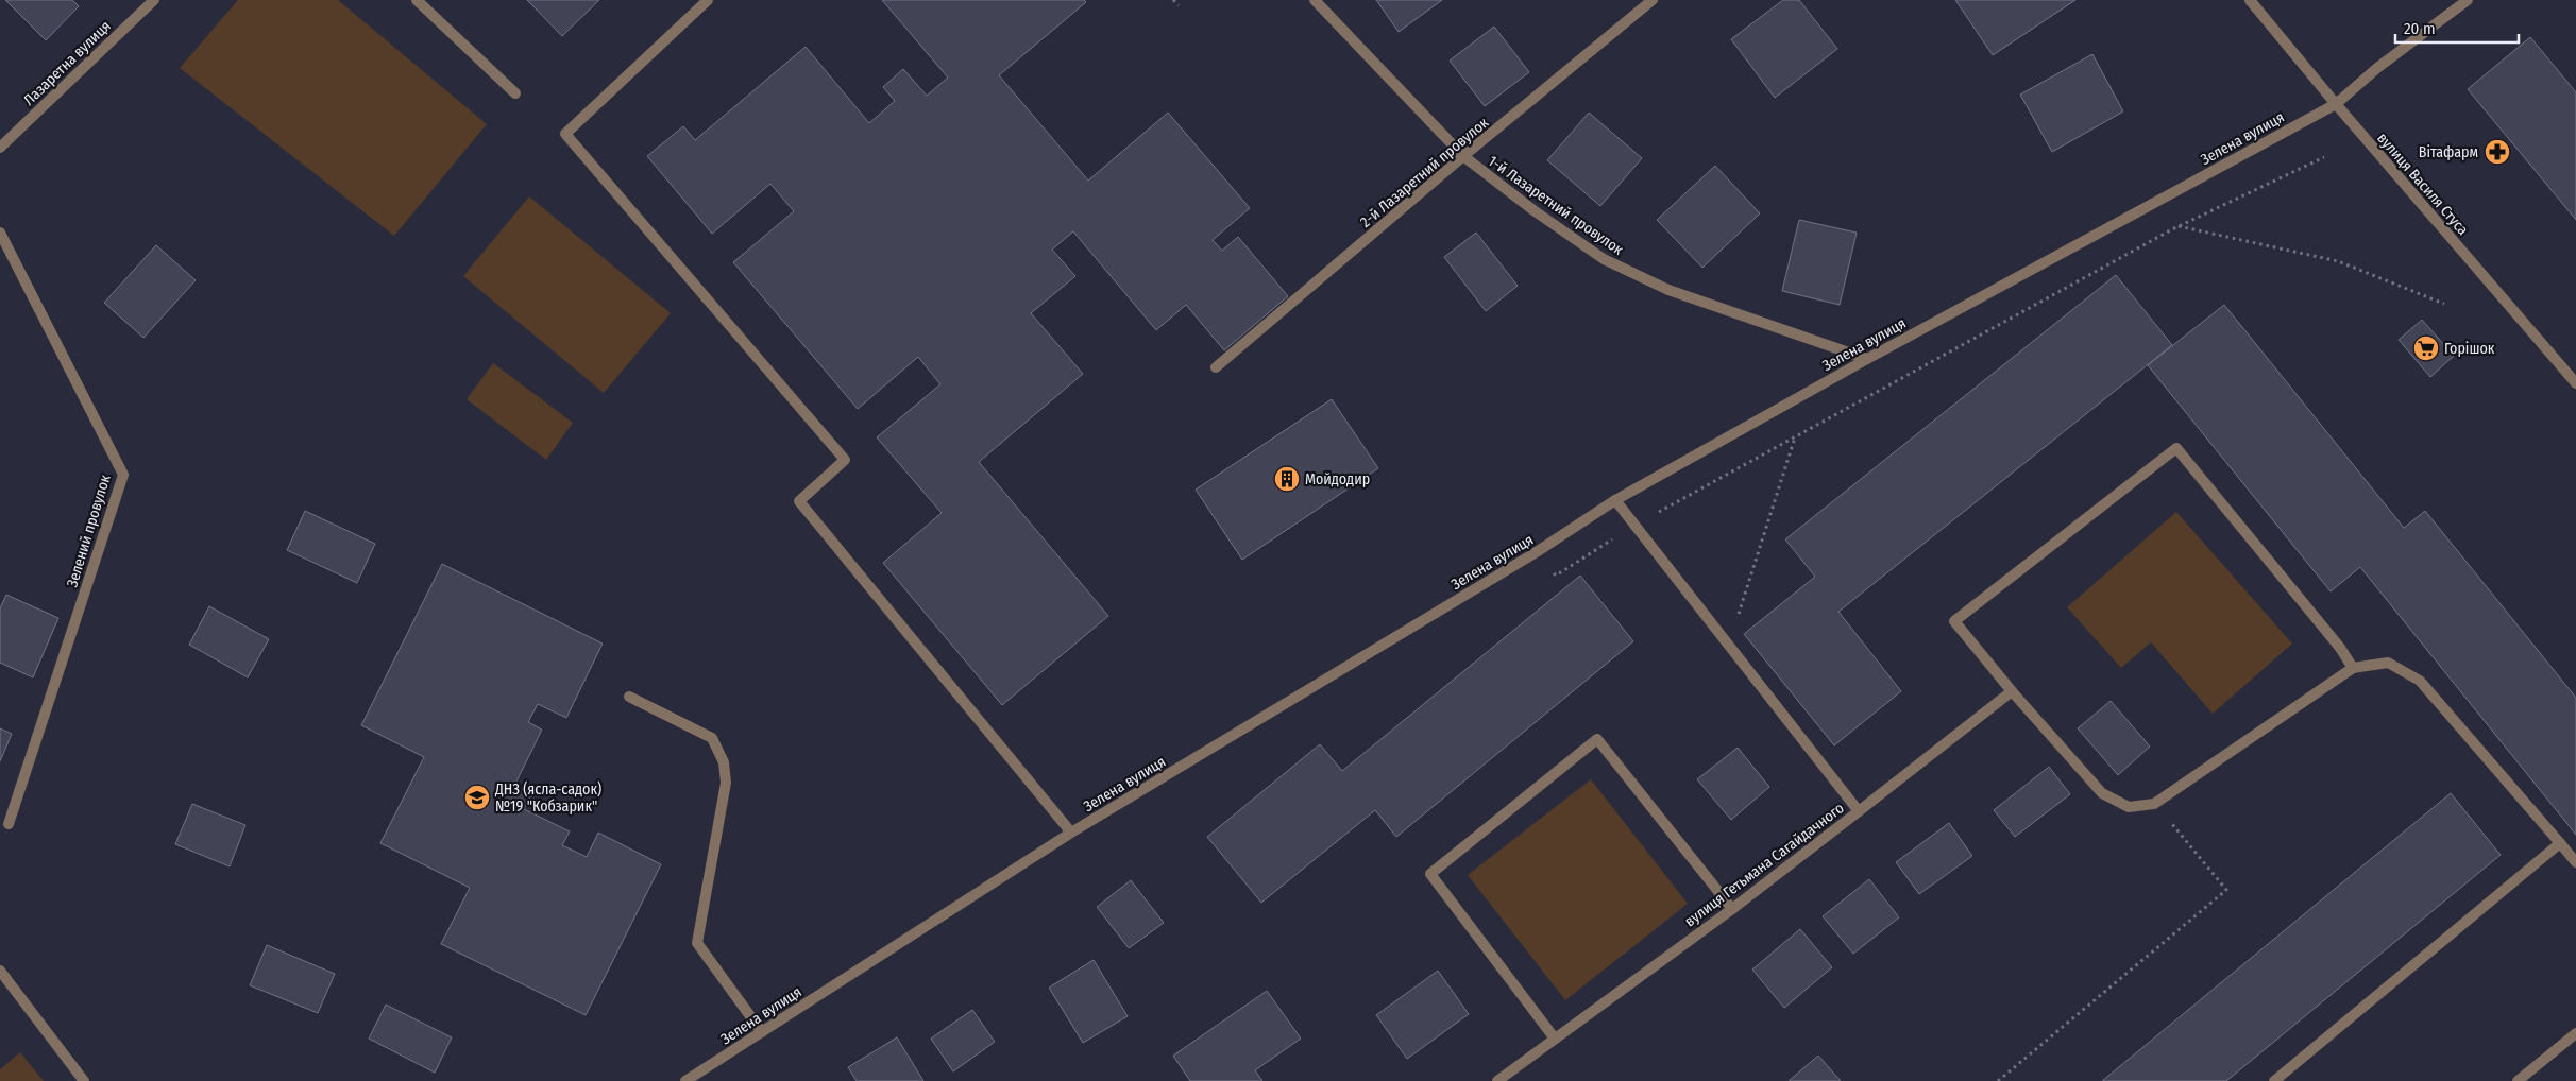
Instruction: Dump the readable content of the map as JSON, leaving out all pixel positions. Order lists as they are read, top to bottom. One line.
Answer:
{"streets":{"street":["Лазаретна вулиця","Зелена вулиця","2-й Лазаретний провулок","вулиця Василя Стуса","1-й Лазаретний провулок","Зелений провулок","вулиця Гетьмана Сагайдачного"]},"crossings":[["Зелена вулиця","вулиця Василя Стуса"],["Зелена вулиця","1-й Лазаретний провулок"],["Зелена вулиця","вулиця Гетьмана Сагайдачного"],["2-й Лазаретний провулок","1-й Лазаретний провулок"]],"places":{"pharmacy":["Вітафарм"],"supermarket":["Горішок"],"building":["Мойдодир"],"school or university":["ДНЗ (ясла-садок) №19 \"Кобзарик\""]},"scale_bar":"20 m"}
